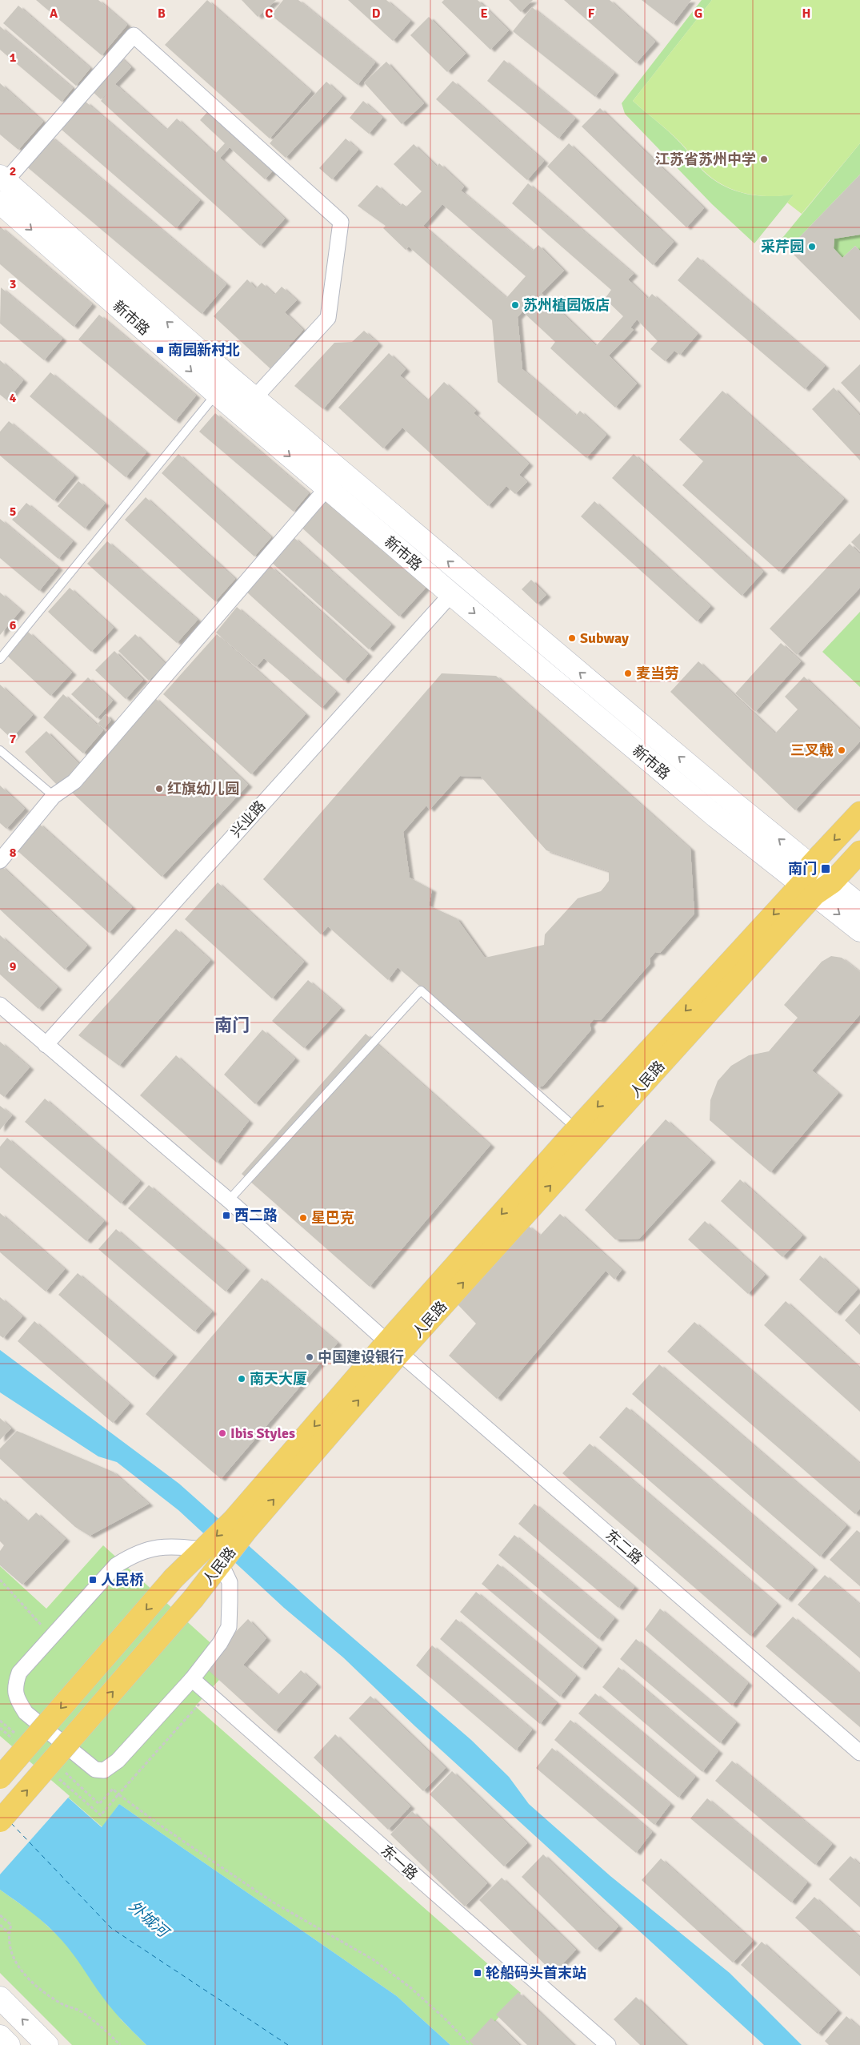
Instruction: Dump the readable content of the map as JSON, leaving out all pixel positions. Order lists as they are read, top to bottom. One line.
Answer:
{"streets":{"main road":["新市路","人民路"],"street":["兴业路","东二路","东一路"]},"crossings":[["新市路","兴业路"],["新市路","人民路"],["人民路","东二路"]],"districts":["南门"],"water":["外城河"],"places":{"other":["江苏省苏州中学","采芹园","苏州植园饭店","Subway","麦当劳","三叉戟","红旗幼儿园","星巴克","中国建设银行","南天大厦","Ibis Styles"],"transit":["南园新村北","南门","西二路","人民桥","轮船码头首末站"]},"grid":{"columns":["A","B","C","D","E","F","G","H"],"rows":["1","2","3","4","5","6","7","8","9"]}}
